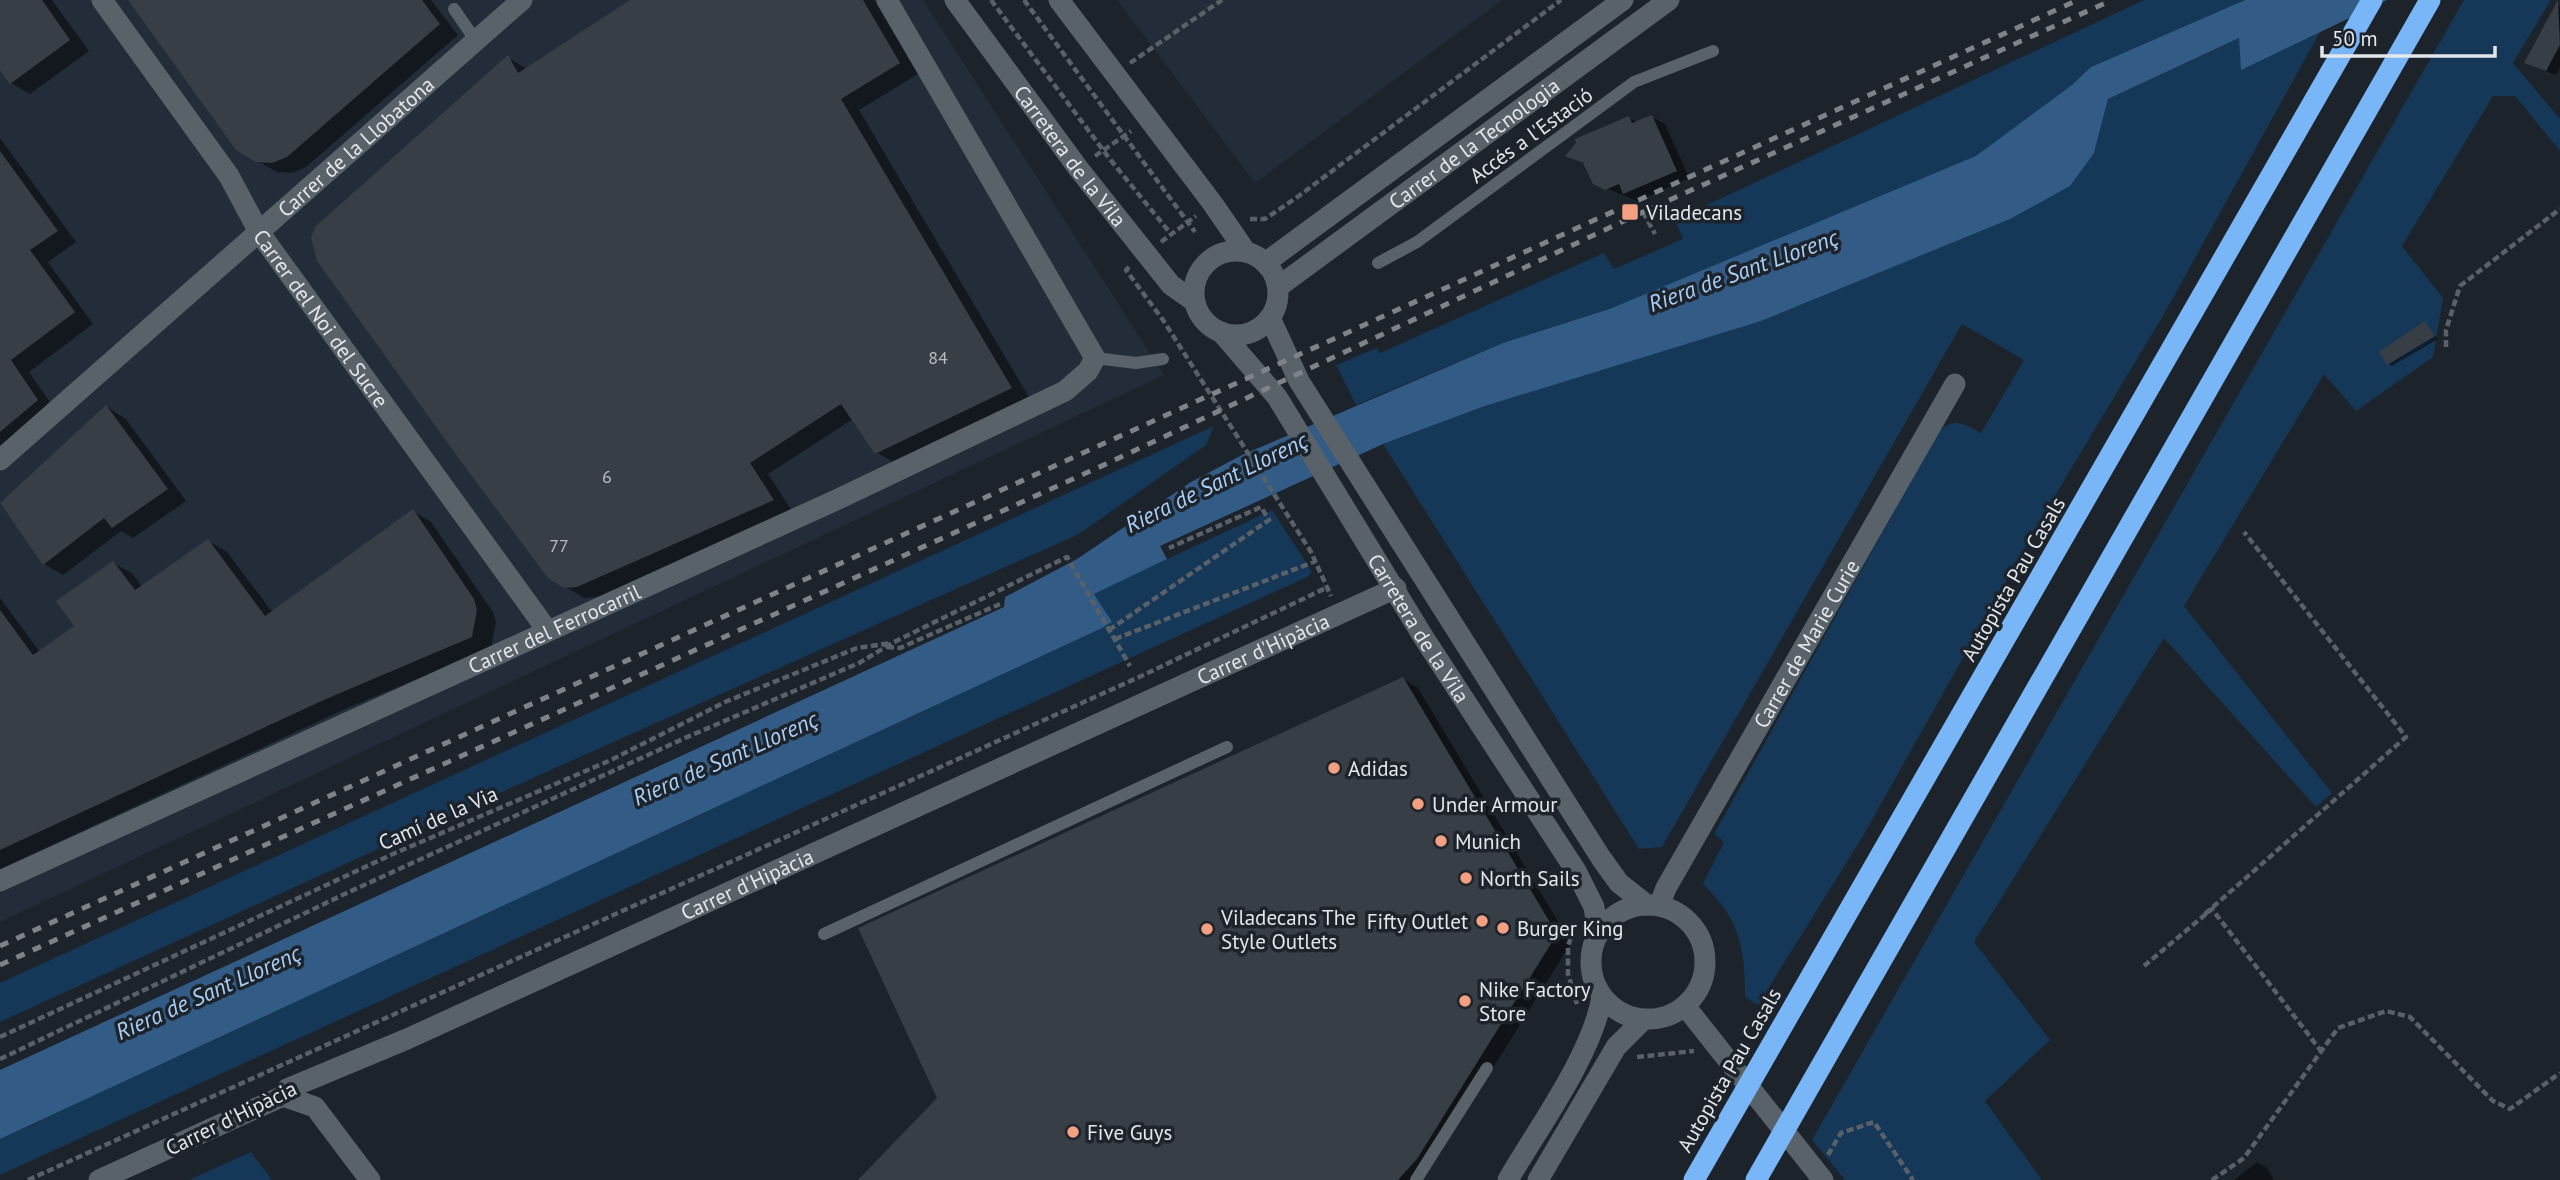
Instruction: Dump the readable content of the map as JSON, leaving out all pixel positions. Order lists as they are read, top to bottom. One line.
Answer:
{"streets":{"highway":["Autopista Pau Casals"],"street":["Carrer de la Tecnologia","Carrer de la Llobatona","Carretera de la Vila","Carrer del Noi del Sucre","Carrer del Ferrocarril","Carrer de Marie Curie","Carrer d'Hipàcia"],"lane":["Accés a l'Estació"],"path":["Camí de la Via"]},"crossings":[["Carrer de la Tecnologia","Carretera de la Vila"],["Carrer de la Llobatona","Carrer del Noi del Sucre"],["Carretera de la Vila","Carrer de Marie Curie"],["Carretera de la Vila","Carrer d'Hipàcia"],["Carrer del Noi del Sucre","Carrer del Ferrocarril"]],"water":["Riera de Sant Llorenç"],"places":{"transit":["Viladecans"],"other":["Adidas","Under Armour","Munich","North Sails","Fifty Outlet","Burger King","Viladecans The Style Outlets","Nike Factory Store","Five Guys"]},"house_numbers":["84","6","77"],"scale_bar":"50 m"}
